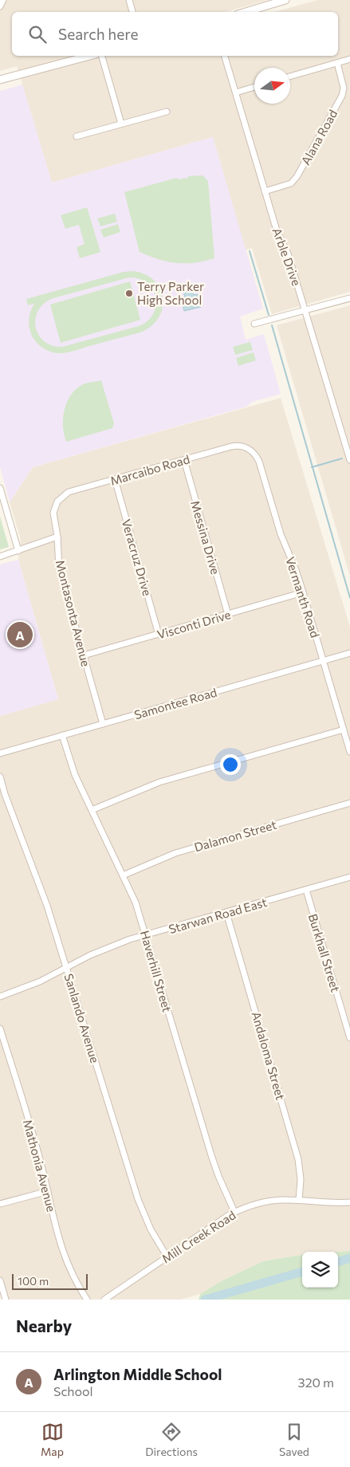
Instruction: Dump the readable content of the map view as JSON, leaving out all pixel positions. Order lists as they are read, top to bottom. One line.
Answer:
{"streets":{"street":["Alana Road","Arble Drive","Marcaibo Road","Messina Drive","Veracruz Drive","Vermanth Road","Montasonta Avenue","Visconti Drive","Samontee Road","Dalamon Street","Starwan Road East","Burkhall Street","Haverhill Street","Sanlando Avenue","Andaloma Street","Mathonia Avenue","Mill Creek Road"]},"crossings":[["Alana Road","Arble Drive"],["Marcaibo Road","Messina Drive"],["Marcaibo Road","Veracruz Drive"],["Marcaibo Road","Vermanth Road"],["Marcaibo Road","Montasonta Avenue"],["Messina Drive","Visconti Drive"],["Veracruz Drive","Visconti Drive"],["Vermanth Road","Visconti Drive"],["Vermanth Road","Samontee Road"],["Montasonta Avenue","Visconti Drive"],["Montasonta Avenue","Samontee Road"],["Samontee Road","Haverhill Street"],["Dalamon Street","Haverhill Street"],["Starwan Road East","Burkhall Street"],["Starwan Road East","Haverhill Street"],["Starwan Road East","Sanlando Avenue"],["Starwan Road East","Andaloma Street"],["Haverhill Street","Mill Creek Road"],["Sanlando Avenue","Mill Creek Road"],["Andaloma Street","Mill Creek Road"]],"places":["Terry Parker High School"],"scale_bar":"100 m","north":"right","page":{"search":"Search here","pins":"A","scale":"100 m","heading":"Nearby","list":[{"mark":"A","name":"Arlington Middle School","note":"School","value":"320 m"}],"nav":["Map","Directions","Saved"]}}
